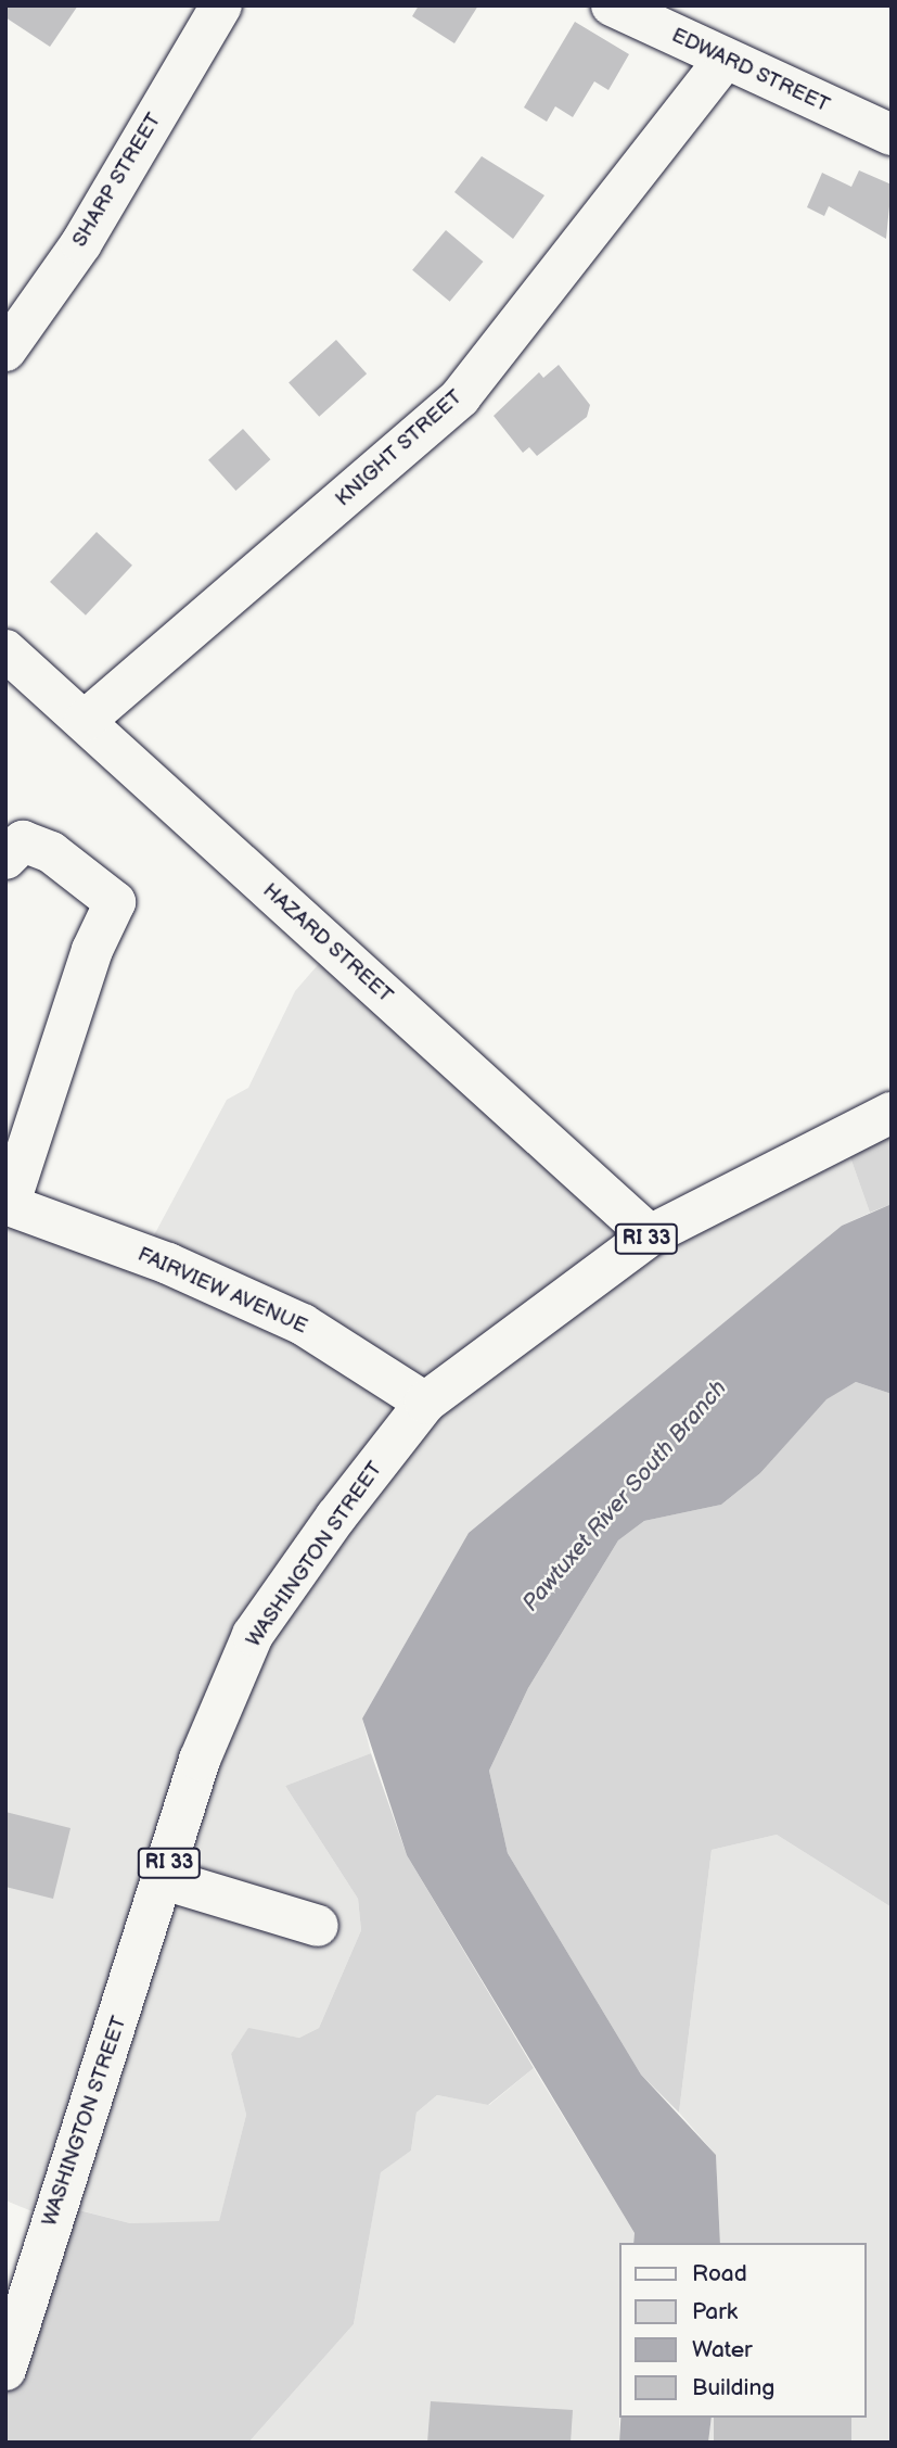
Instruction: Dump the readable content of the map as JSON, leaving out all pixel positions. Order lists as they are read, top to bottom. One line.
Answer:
{"streets":{"street":["EDWARD STREET","SHARP STREET","KNIGHT STREET","HAZARD STREET","RI 33","FAIRVIEW AVENUE","WASHINGTON STREET"]},"crossings":[["EDWARD STREET","KNIGHT STREET"],["KNIGHT STREET","HAZARD STREET"],["HAZARD STREET","WASHINGTON STREET"],["FAIRVIEW AVENUE","WASHINGTON STREET"]],"water":["Pawtuxet River South Branch"],"legend":["Road","Park","Water","Building"]}
